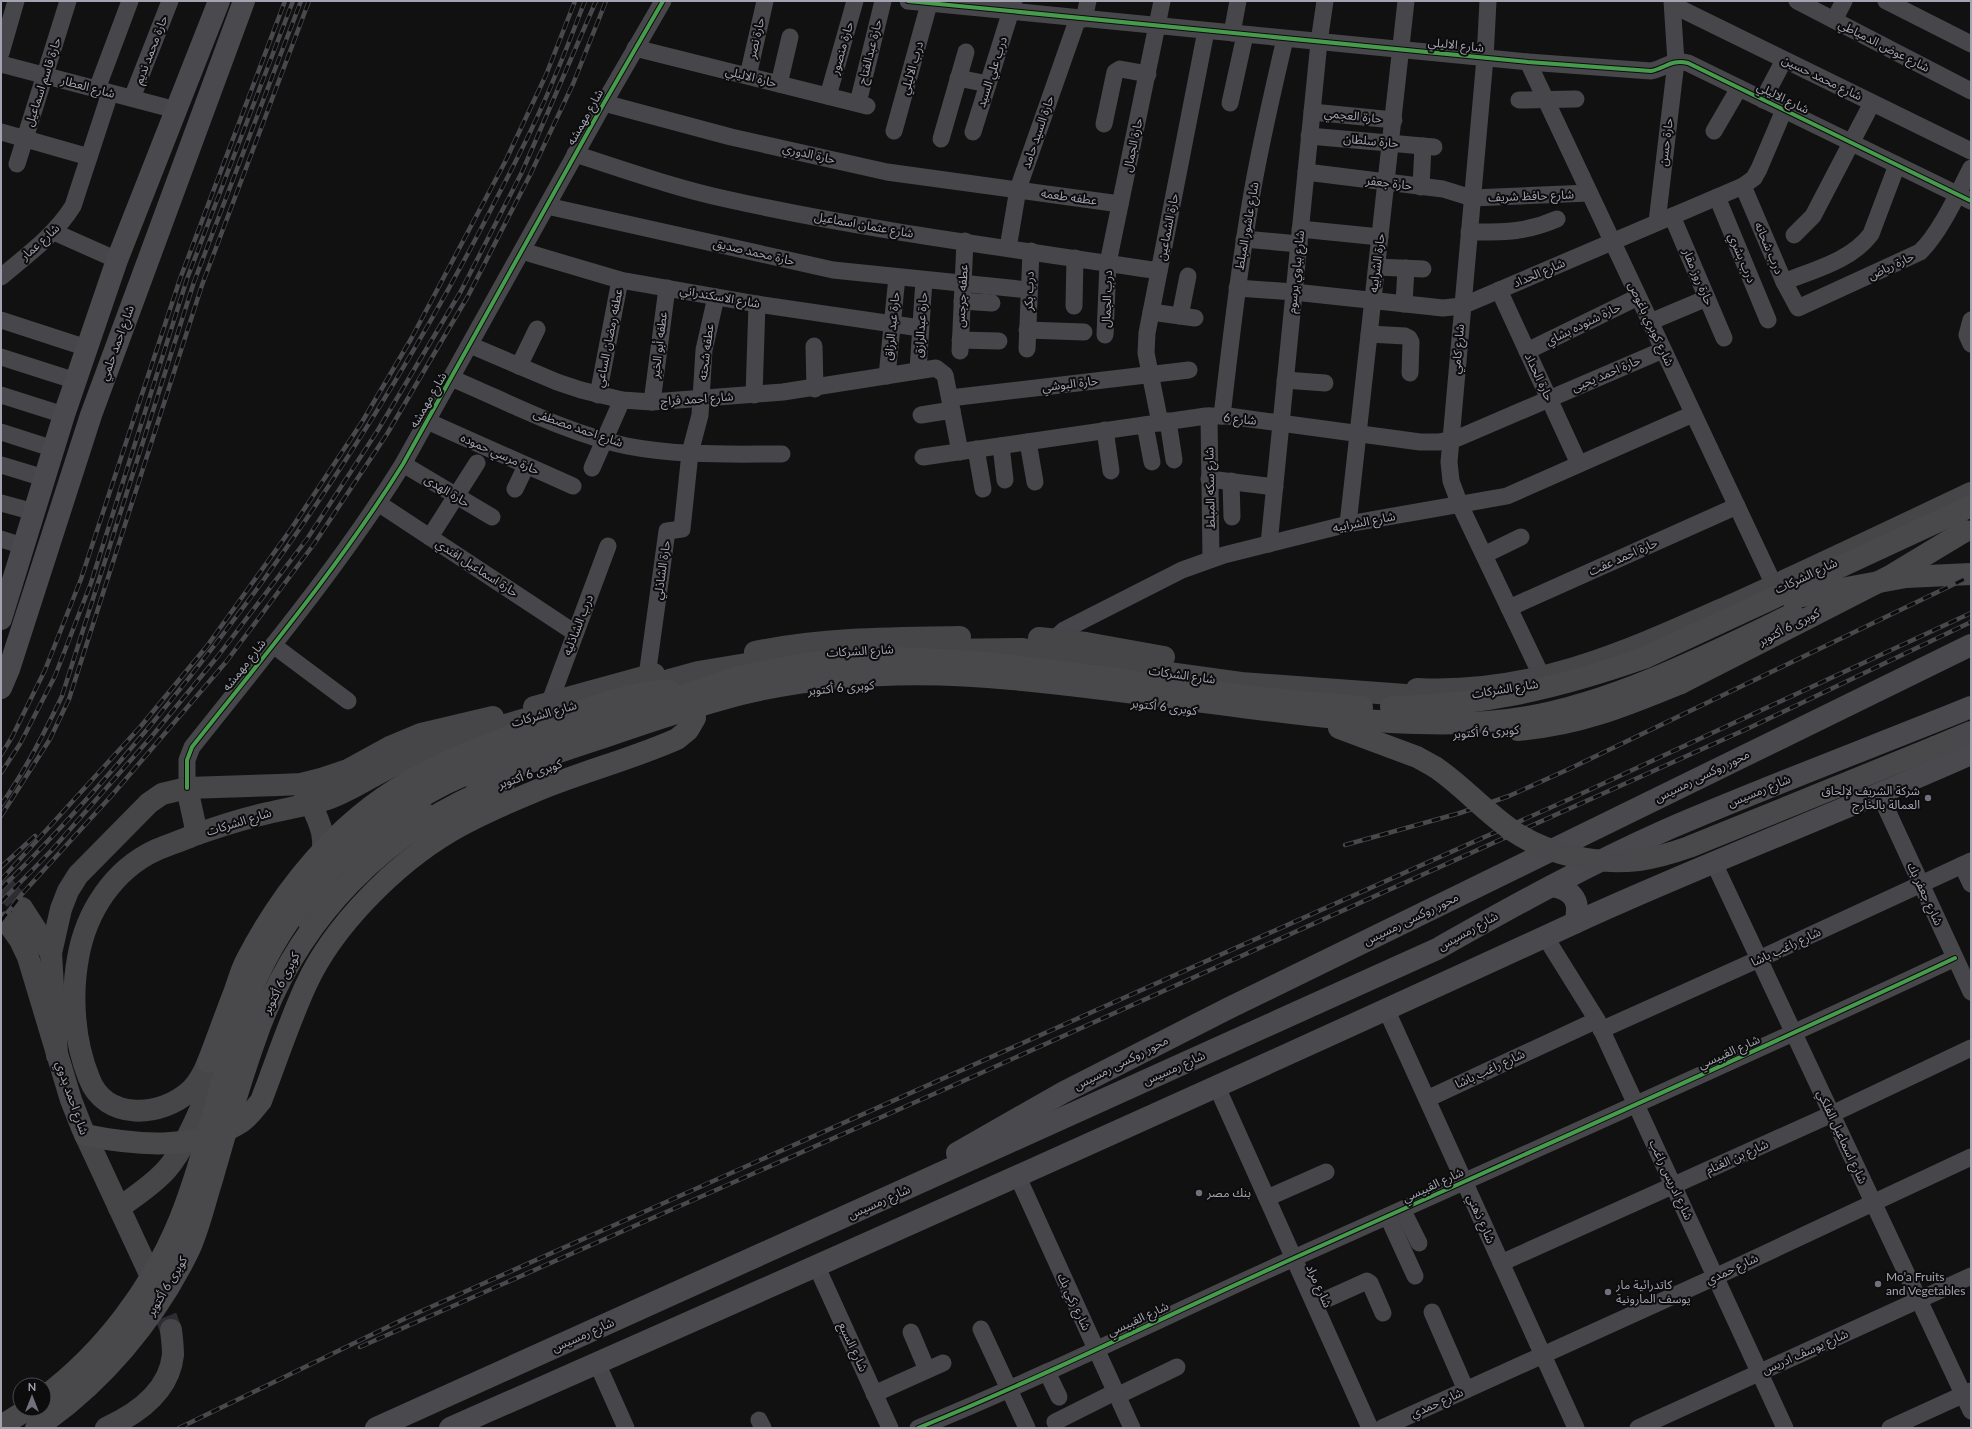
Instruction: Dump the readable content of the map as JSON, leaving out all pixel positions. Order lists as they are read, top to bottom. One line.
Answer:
{"streets":{"highway":["كوبرى 6 أكتوبر"],"main road":["شارع احمد حلمي","شارع الشركات","محور روكسى رمسيس","شارع رمسيس","شارع احمد بدوي"],"street":["حارة نصر","شارع الاليلي","شارع عوض الدمياطي","حارة منصور","حارة محمد نديم","حارة عبدالفتاح","درب الاليلي","درب علي السيد","حارة الاليلي","شارع محمد حسين","حارة قاسم اسماعيل","شارع العطار","حارة العجمي","شارع مهمشه","حارة السيد حامد","حارة سلطان","حارة حسن","حارة الجمال","حارة الدوري","حارة جعفر","شارع حافظ شريف","عطفه طعمه","شارع عثمان اسماعيل","شارع عاشور المبلط","حارة الشماعين","شارع عمار","درب شحاته","حارة محمد صديق","درب بشري","حارة الشرابيه","حارة رياض","شارع بباوي برسوم","شارع الحداد","حارة روز مقار","درب بكر","عطفه جرجس","شارع الاسكندراني","درب الجمال","حارة شنوده بشاي","شارع كوبري باغوص","حارة عبدالرازق","حارة عبد الرزاق","عطفه رمضان الساعي","عطفه أبو الخير","شارع كامي","عطفه شحته","حارة احمد يحيى","حارة الحداد","حارة البوشي","شارع احمد فراج","شارع 6","شارع احمد مصطفى","حارة مرسي حموده","شارع سكه المبلط","حارة الهدى","شارع الشرابيه","حارة احمد عفت","حارة اسماعيل افندي","حارة الشاذلي","درب الشاذليه","شارع جعفر بك","شارع راغب باشا","شارع القبيسي","شارع اسماعيل الفلكي","شارع بن الغنام","شارع ادريس راغب","شارع ذهني","شارع حمدي","شارع مراد","شارع زكي بك","شارع السبع","شارع يوسف ادريس"]},"crossings":[["حارة نصر","حارة الاليلي"],["شارع الاليلي","درب الاليلي"],["شارع الاليلي","درب علي السيد"],["شارع الاليلي","حارة السيد حامد"],["شارع الاليلي","حارة حسن"],["شارع الاليلي","حارة الجمال"],["شارع الاليلي","شارع عاشور المبلط"],["شارع الاليلي","حارة الشماعين"],["شارع الاليلي","حارة الشرابيه"],["شارع الاليلي","حارة رياض"],["شارع الاليلي","شارع بباوي برسوم"],["شارع الاليلي","شارع الحداد"],["شارع الاليلي","شارع كوبري باغوص"],["شارع الاليلي","شارع كامي"],["حارة منصور","حارة الاليلي"],["حارة محمد نديم","شارع العطار"],["حارة عبدالفتاح","حارة الاليلي"],["حارة الاليلي","شارع مهمشه"],["شارع محمد حسين","حارة حسن"],["حارة قاسم اسماعيل","شارع العطار"],["شارع العطار","شارع عمار"],["حارة العجمي","حارة الشرابيه"],["حارة العجمي","شارع بباوي برسوم"],["شارع مهمشه","حارة الدوري"],["شارع مهمشه","شارع عثمان اسماعيل"],["شارع مهمشه","حارة محمد صديق"],["شارع مهمشه","شارع الاسكندراني"],["شارع مهمشه","شارع احمد فراج"],["شارع مهمشه","شارع احمد مصطفى"],["شارع مهمشه","حارة مرسي حموده"],["شارع مهمشه","حارة الهدى"],["شارع مهمشه","حارة اسماعيل افندي"],["شارع مهمشه","شارع الشركات"],["حارة السيد حامد","حارة الدوري"],["حارة السيد حامد","عطفه طعمه"],["حارة السيد حامد","شارع عثمان اسماعيل"],["حارة سلطان","حارة جعفر"],["حارة سلطان","حارة الشرابيه"],["حارة سلطان","شارع بباوي برسوم"],["حارة حسن","شارع الحداد"],["حارة الجمال","عطفه طعمه"],["حارة الجمال","شارع عثمان اسماعيل"],["حارة الجمال","درب الجمال"],["حارة الدوري","عطفه طعمه"],["حارة جعفر","شارع حافظ شريف"],["حارة جعفر","حارة الشرابيه"],["حارة جعفر","شارع بباوي برسوم"],["حارة جعفر","شارع كامي"],["شارع حافظ شريف","شارع كوبري باغوص"],["شارع حافظ شريف","شارع كامي"],["شارع عثمان اسماعيل","حارة الشماعين"],["شارع عثمان اسماعيل","درب بكر"],["شارع عثمان اسماعيل","عطفه جرجس"],["شارع عثمان اسماعيل","درب الجمال"],["شارع عاشور المبلط","شارع الحداد"],["شارع عاشور المبلط","شارع 6"],["شارع عاشور المبلط","شارع سكه المبلط"],["حارة الشماعين","حارة البوشي"],["حارة الشماعين","شارع 6"],["درب شحاته","حارة رياض"],["درب شحاته","شارع الحداد"],["حارة محمد صديق","درب بكر"],["حارة محمد صديق","عطفه جرجس"],["حارة محمد صديق","حارة عبدالرازق"],["حارة محمد صديق","حارة عبد الرزاق"],["درب بشري","شارع الحداد"],["حارة الشرابيه","شارع الحداد"],["حارة الشرابيه","شارع 6"],["حارة الشرابيه","شارع الشرابيه"],["شارع بباوي برسوم","شارع الحداد"],["شارع بباوي برسوم","شارع 6"],["شارع بباوي برسوم","شارع الشرابيه"],["شارع الحداد","حارة روز مقار"],["شارع الحداد","شارع كوبري باغوص"],["شارع الحداد","شارع كامي"],["شارع الحداد","حارة الحداد"],["شارع الاسكندراني","حارة عبدالرازق"],["شارع الاسكندراني","حارة عبد الرزاق"],["شارع الاسكندراني","عطفه رمضان الساعي"],["شارع الاسكندراني","عطفه أبو الخير"],["شارع الاسكندراني","عطفه شحته"],["حارة شنوده بشاي","شارع كوبري باغوص"],["حارة شنوده بشاي","حارة الحداد"],["شارع كوبري باغوص","حارة احمد يحيى"],["شارع كوبري باغوص","شارع الشرابيه"],["شارع كوبري باغوص","حارة احمد عفت"],["شارع كوبري باغوص","شارع الشركات"],["حارة عبدالرازق","شارع احمد فراج"],["حارة عبد الرزاق","شارع احمد فراج"],["عطفه رمضان الساعي","شارع احمد فراج"],["عطفه أبو الخير","شارع احمد فراج"],["شارع كامي","شارع 6"],["شارع كامي","شارع الشرابيه"],["شارع كامي","حارة احمد عفت"],["شارع كامي","شارع الشركات"],["عطفه شحته","شارع احمد فراج"],["عطفه شحته","شارع احمد مصطفى"],["عطفه شحته","حارة الشاذلي"],["حارة احمد يحيى","حارة الحداد"],["حارة احمد يحيى","شارع 6"],["حارة الحداد","شارع 6"],["حارة الحداد","شارع الشرابيه"],["شارع 6","شارع سكه المبلط"],["شارع احمد مصطفى","حارة الشاذلي"],["شارع سكه المبلط","شارع الشرابيه"],["شارع الشرابيه","شارع الشركات"],["حارة اسماعيل افندي","درب الشاذليه"],["حارة الشاذلي","شارع الشركات"],["شارع الشركات","درب الشاذليه"],["شارع الشركات","شارع احمد بدوي"],["محور روكسى رمسيس","شارع رمسيس"],["شارع جعفر بك","شارع راغب باشا"],["شارع جعفر بك","شارع القبيسي"],["شارع راغب باشا","شارع اسماعيل الفلكي"],["شارع راغب باشا","شارع ادريس راغب"],["شارع راغب باشا","شارع ذهني"],["شارع القبيسي","شارع اسماعيل الفلكي"],["شارع القبيسي","شارع ادريس راغب"],["شارع القبيسي","شارع ذهني"],["شارع القبيسي","شارع مراد"],["شارع القبيسي","شارع زكي بك"],["شارع اسماعيل الفلكي","شارع بن الغنام"],["شارع اسماعيل الفلكي","شارع حمدي"],["شارع اسماعيل الفلكي","شارع يوسف ادريس"],["شارع بن الغنام","شارع ادريس راغب"],["شارع بن الغنام","شارع ذهني"],["شارع ادريس راغب","شارع حمدي"],["شارع ادريس راغب","شارع يوسف ادريس"],["شارع ذهني","شارع حمدي"]],"places":["شركة الشريف لإلحاق العمالة بالخارج","بنك مصر","Mo’a Fruits and Vegetables","كاتدرائية مار يوسف المارونية"],"north":"top"}
